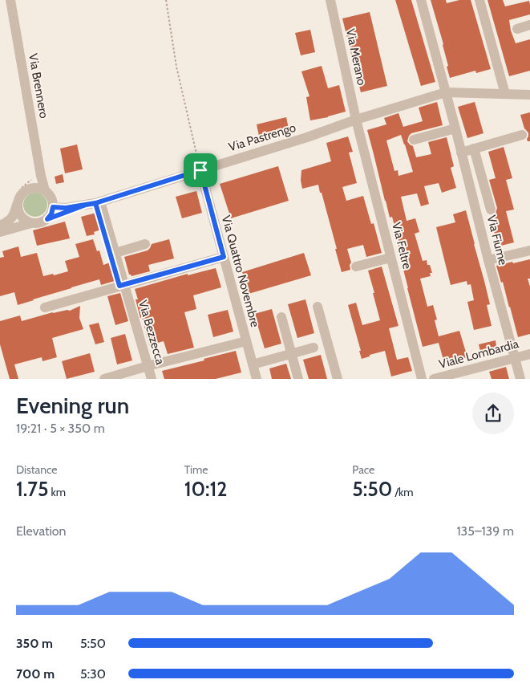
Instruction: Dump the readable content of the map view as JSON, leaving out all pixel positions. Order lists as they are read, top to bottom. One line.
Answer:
{"streets":{"street":["Via Merano","Via Brennero","Via Pastrengo","Via Fiume","Via Feltre","Via Quattro Novembre","Via Bezzecca","Viale Lombardia"]},"crossings":[["Via Merano","Via Pastrengo"],["Via Merano","Via Feltre"],["Via Brennero","Via Pastrengo"],["Via Pastrengo","Via Fiume"],["Via Pastrengo","Via Feltre"],["Via Pastrengo","Via Quattro Novembre"],["Via Pastrengo","Via Bezzecca"],["Via Fiume","Viale Lombardia"]],"page":{"heading":["Evening run","19:21 · 5 × 350 m"],"stats":[["Distance","1.75 km"],["Time","10:12"],["Pace","5:50 /km"]],"chart":["Elevation","135–139 m"],"list":[{"name":"350 m","note":"5:50"},{"name":"700 m","note":"5:30"}]}}
